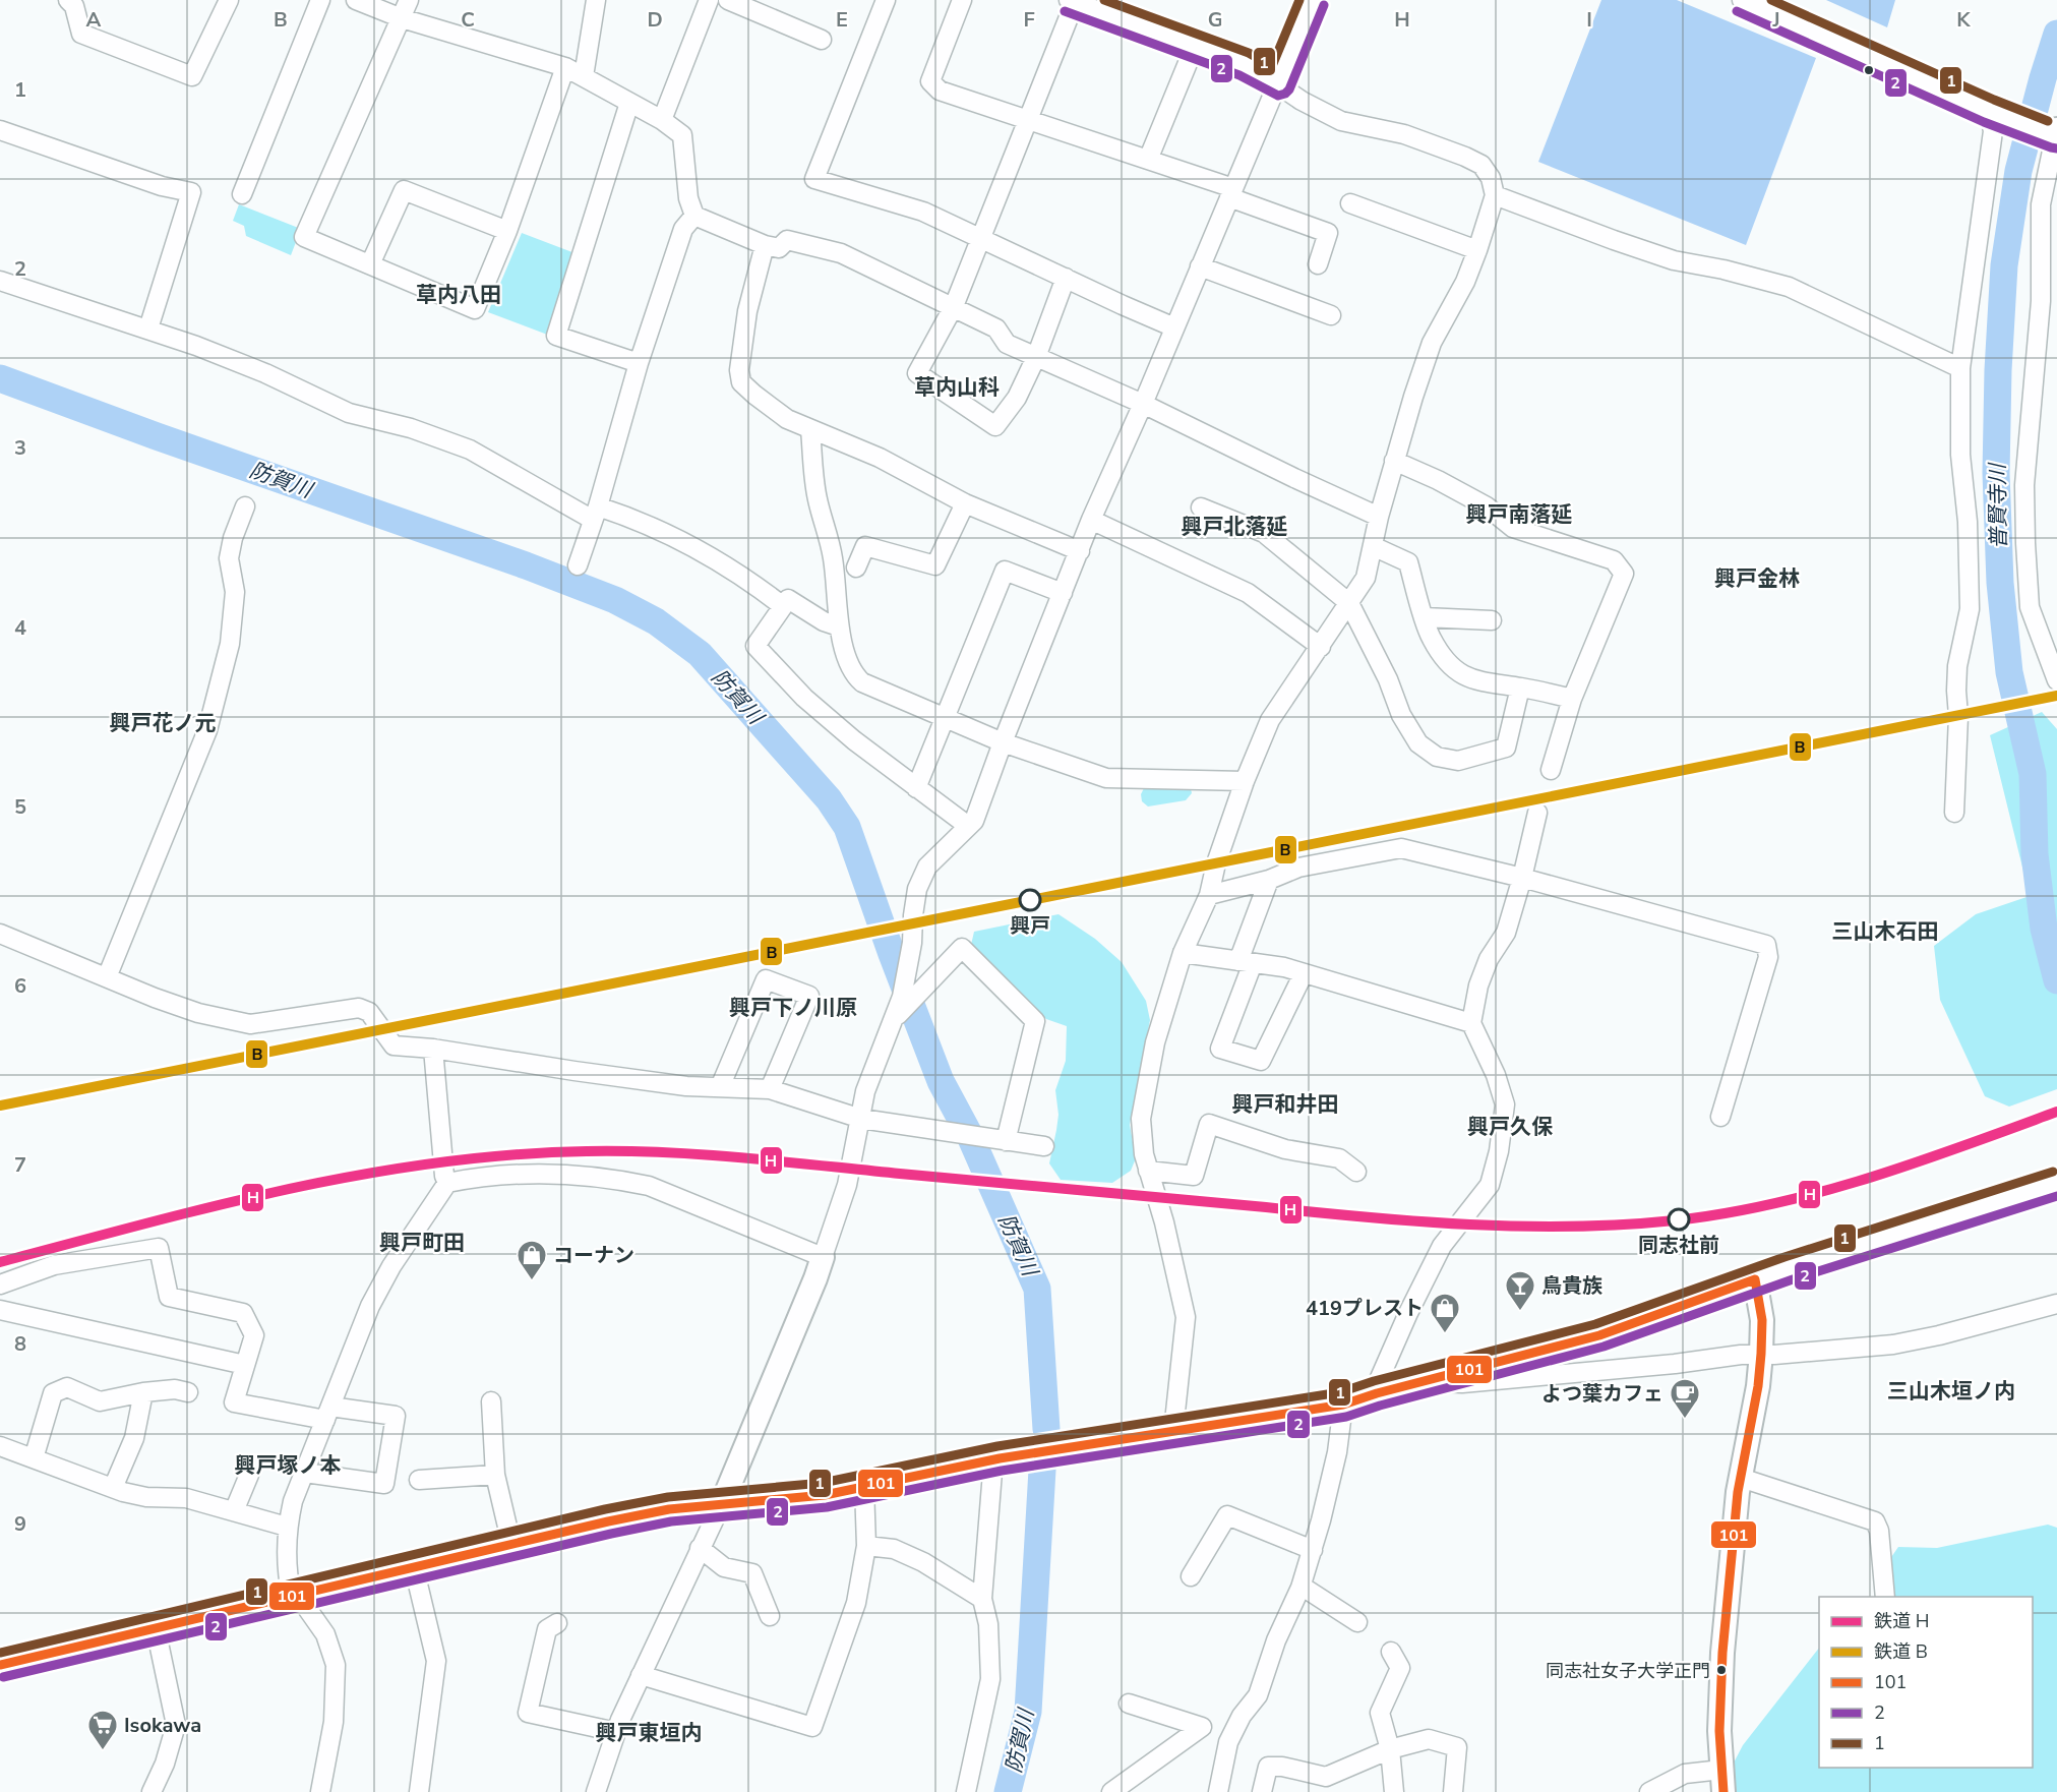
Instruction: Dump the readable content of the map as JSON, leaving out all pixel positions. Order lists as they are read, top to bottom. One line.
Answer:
{"districts":["草内八田","草内山科","興戸南落延","興戸北落延","興戸金林","興戸花ノ元","三山木石田","興戸下ノ川原","興戸和井田","興戸久保","興戸町田","三山木垣ノ内","興戸塚ノ本","興戸東垣内"],"water":["防賀川","普賢寺川"],"places":{"other":["興戸","同志社前","同志社女子大学正門"],"shop":["コーナン","419プレスト"],"bar":["鳥貴族"],"cafe":["よつ葉カフェ"],"supermarket":["Isokawa"]},"lines":["transit line 1","transit line 2","rail line B","rail line H","transit line 101"],"legend":["鉄道 H","鉄道 B","101","2","1"],"grid":{"columns":["A","B","C","D","E","F","G","H","I","J","K"],"rows":["1","2","3","4","5","6","7","8","9"]}}
